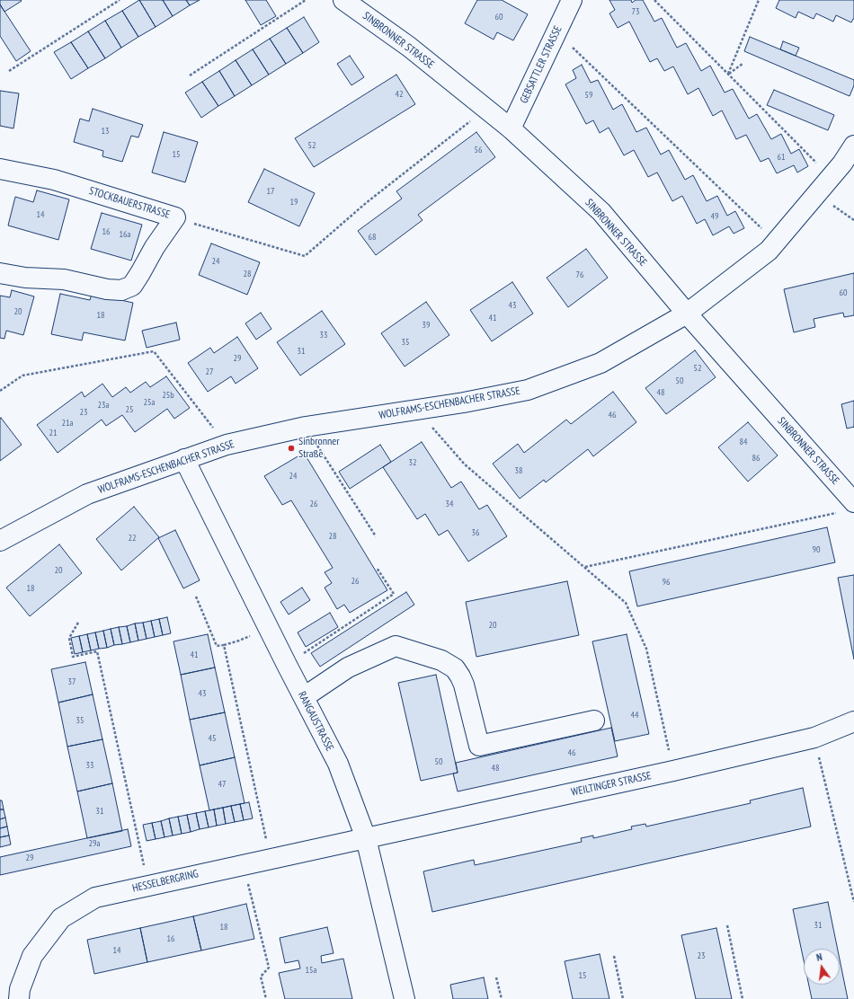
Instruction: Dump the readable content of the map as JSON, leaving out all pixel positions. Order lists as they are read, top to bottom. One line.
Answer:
{"streets":{"street":["SINBRONNER STRASSE","GEBSATTLER STRASSE","STOCKBAUERSTRASSE","WOLFRAMS-ESCHENBACHER STRASSE","RANGAUSTRASSE","WEILTINGER STRASSE","HESSELBERGRING"]},"crossings":[["SINBRONNER STRASSE","GEBSATTLER STRASSE"],["SINBRONNER STRASSE","WOLFRAMS-ESCHENBACHER STRASSE"],["WOLFRAMS-ESCHENBACHER STRASSE","RANGAUSTRASSE"],["RANGAUSTRASSE","WEILTINGER STRASSE"],["RANGAUSTRASSE","HESSELBERGRING"],["WEILTINGER STRASSE","HESSELBERGRING"]],"places":["Sinbronner Straße"],"house_numbers":["73","60","42","59","13","52","56","15","61","17","19","14","49","16","16a","68","24","28","76","60","43","20","18","41","39","33","35","31","29","52","27","50","48","25b","25a","23a","25","23","46","21a","21","84","86","32","38","24","26","34","36","28","22","90","20","26","96","18","20","41","37","43","44","35","45","46","50","33","48","47","31","29a","29","31","18","16","14","23","15a","15"],"north":"top"}
